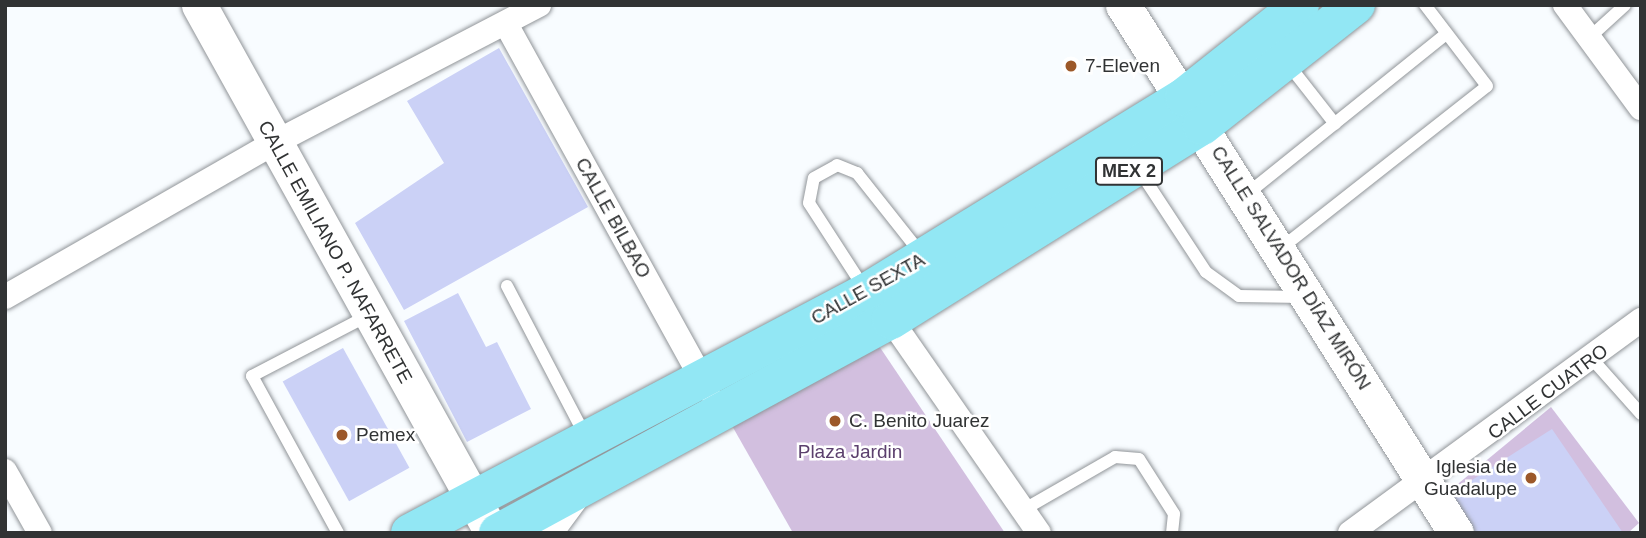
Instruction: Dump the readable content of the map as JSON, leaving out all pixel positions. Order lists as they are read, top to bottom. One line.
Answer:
{"streets":{"main road":["MEX 2","CALLE SEXTA"],"street":["CALLE BILBAO","CALLE EMILIANO P. NAFARRETE","CALLE SALVADOR DÍAZ MIRÓN","CALLE CUATRO"]},"crossings":[["CALLE BILBAO","CALLE SEXTA"],["CALLE EMILIANO P. NAFARRETE","CALLE SEXTA"],["CALLE SALVADOR DÍAZ MIRÓN","CALLE SEXTA"],["CALLE SALVADOR DÍAZ MIRÓN","CALLE CUATRO"]],"parks":["Plaza Jardin"],"places":["7-Eleven","C. Benito Juarez","Pemex","Iglesia de Guadalupe"]}
